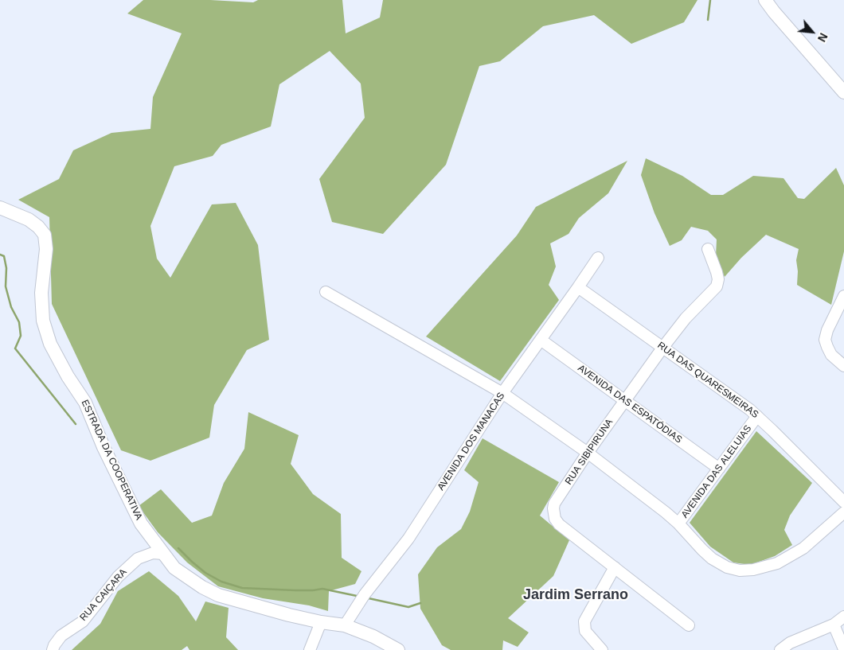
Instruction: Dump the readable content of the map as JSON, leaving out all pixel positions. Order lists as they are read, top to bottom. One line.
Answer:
{"streets":{"main road":["ESTRADA DA COOPERATIVA"],"street":["RUA DAS QUARESMEIRAS","AVENIDA DAS ESPATÓDIAS","AVENIDA DOS MANACAS","RUA SIBIPIRUNA","AVENIDA DAS ALELUIAS","RUA CAIÇARA"]},"crossings":[["RUA DAS QUARESMEIRAS","AVENIDA DOS MANACAS"],["RUA DAS QUARESMEIRAS","RUA SIBIPIRUNA"],["RUA DAS QUARESMEIRAS","AVENIDA DAS ALELUIAS"],["AVENIDA DAS ESPATÓDIAS","AVENIDA DOS MANACAS"],["AVENIDA DAS ESPATÓDIAS","RUA SIBIPIRUNA"],["AVENIDA DAS ESPATÓDIAS","AVENIDA DAS ALELUIAS"],["AVENIDA DOS MANACAS","ESTRADA DA COOPERATIVA"],["AVENIDA DOS MANACAS","AVENIDA DAS ALELUIAS"],["RUA SIBIPIRUNA","AVENIDA DAS ALELUIAS"],["ESTRADA DA COOPERATIVA","RUA CAIÇARA"]],"districts":["Jardim Serrano"],"north":"bottom right"}
